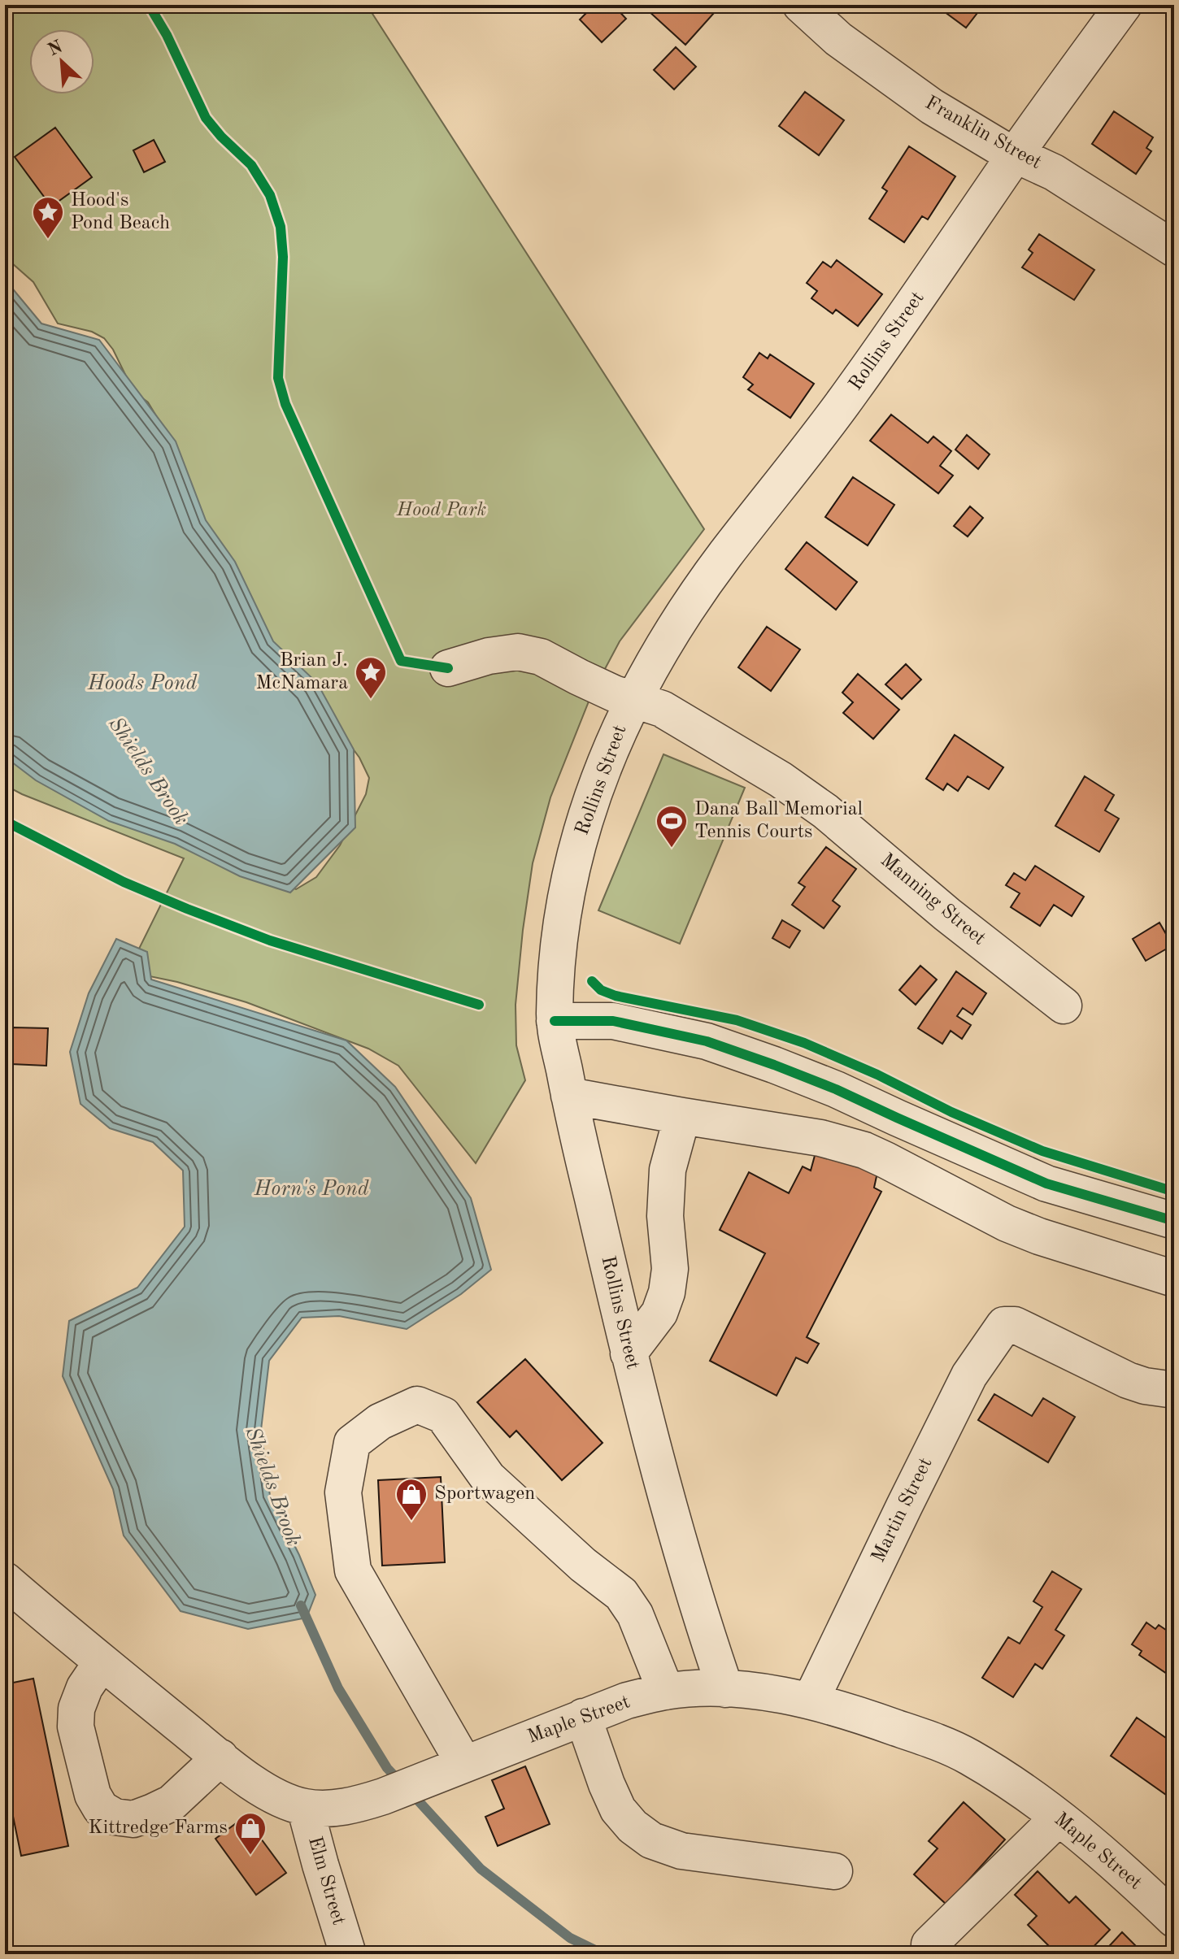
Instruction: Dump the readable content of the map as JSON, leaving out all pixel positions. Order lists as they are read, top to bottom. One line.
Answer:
{"streets":{"street":["Franklin Street","Rollins Street","Manning Street","Martin Street","Maple Street","Elm Street"]},"crossings":[["Franklin Street","Rollins Street"],["Rollins Street","Manning Street"],["Rollins Street","Maple Street"],["Martin Street","Maple Street"],["Maple Street","Elm Street"]],"water":["Hoods Pond","Shields Brook","Horn's Pond"],"parks":["Hood Park"],"places":{"place":["Hood's Pond Beach","Brian J. McNamara"],"sports":["Dana Ball Memorial Tennis Courts"],"shop":["Sportwagen","Kittredge Farms"]},"north":"top left"}
